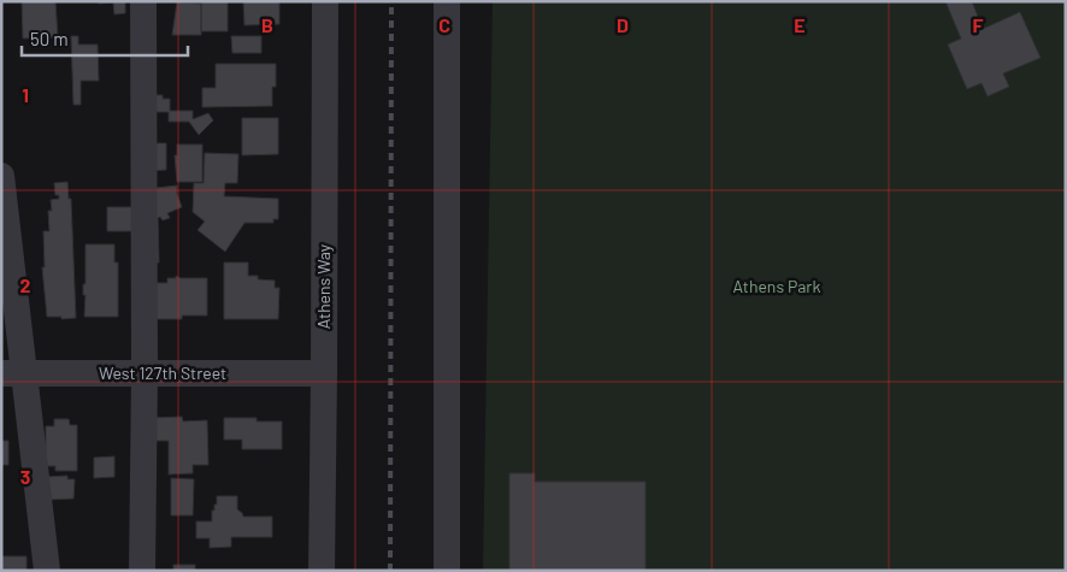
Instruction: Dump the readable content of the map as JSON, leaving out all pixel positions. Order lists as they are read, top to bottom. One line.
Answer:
{"streets":{"street":["Athens Way","West 127th Street"]},"crossings":[["Athens Way","West 127th Street"]],"parks":["Athens Park"],"scale_bar":"50 m","grid":{"columns":["B","C","D","E","F"],"rows":["1","2","3"]}}
